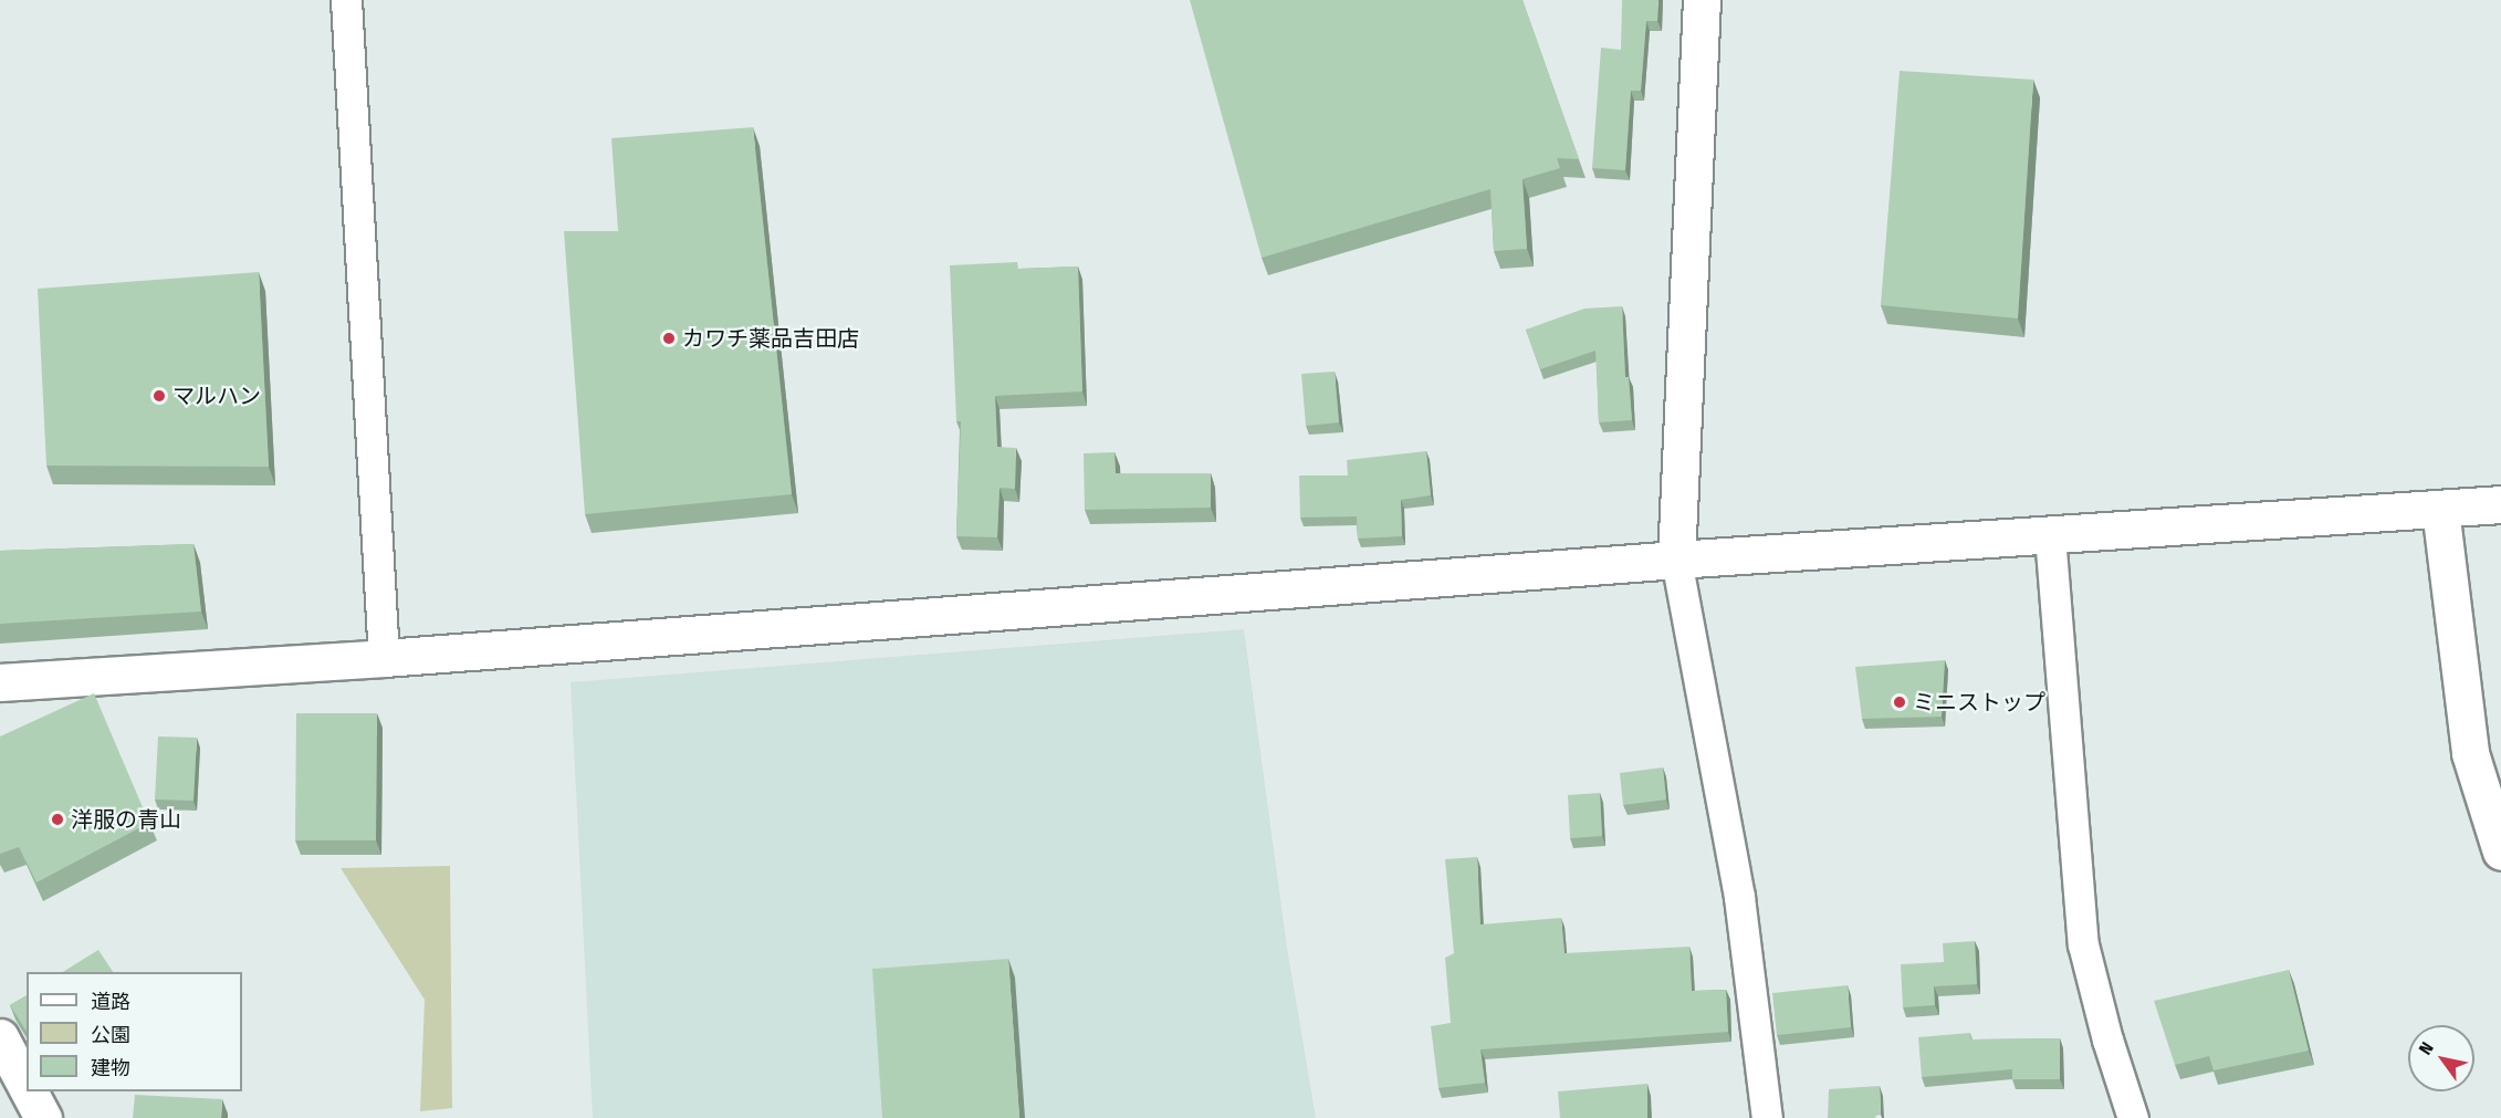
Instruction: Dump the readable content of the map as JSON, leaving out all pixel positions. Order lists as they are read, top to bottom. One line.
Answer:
{"places":["カワチ薬品吉田店","マルハン","ミニストップ","洋服の青山"],"legend":["道路","公園","建物"],"north":"top left"}
